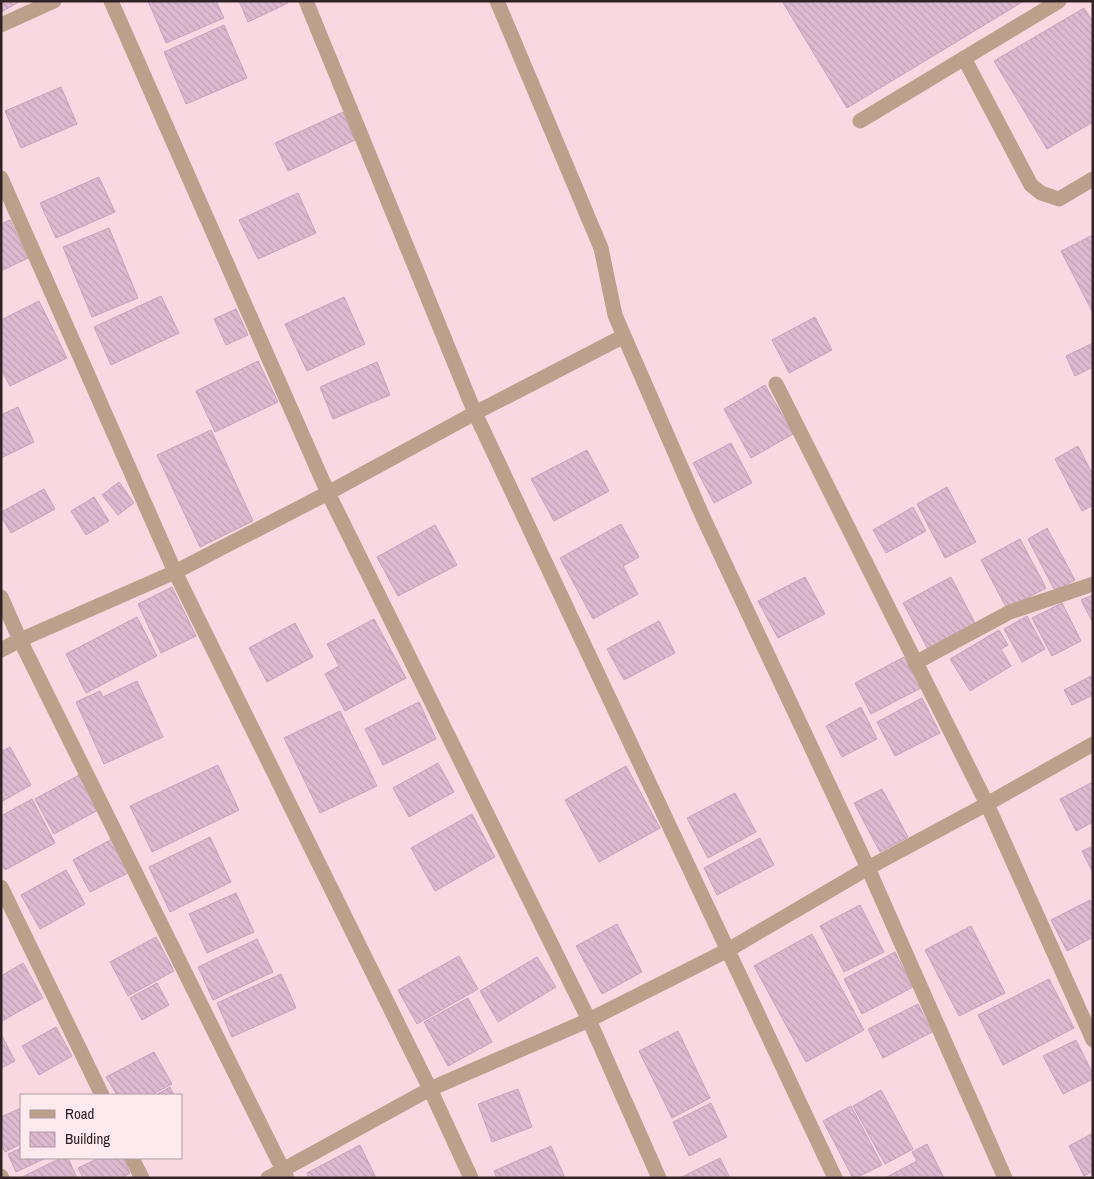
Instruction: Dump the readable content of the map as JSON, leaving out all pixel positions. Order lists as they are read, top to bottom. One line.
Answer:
{"legend":["Road","Building"]}
